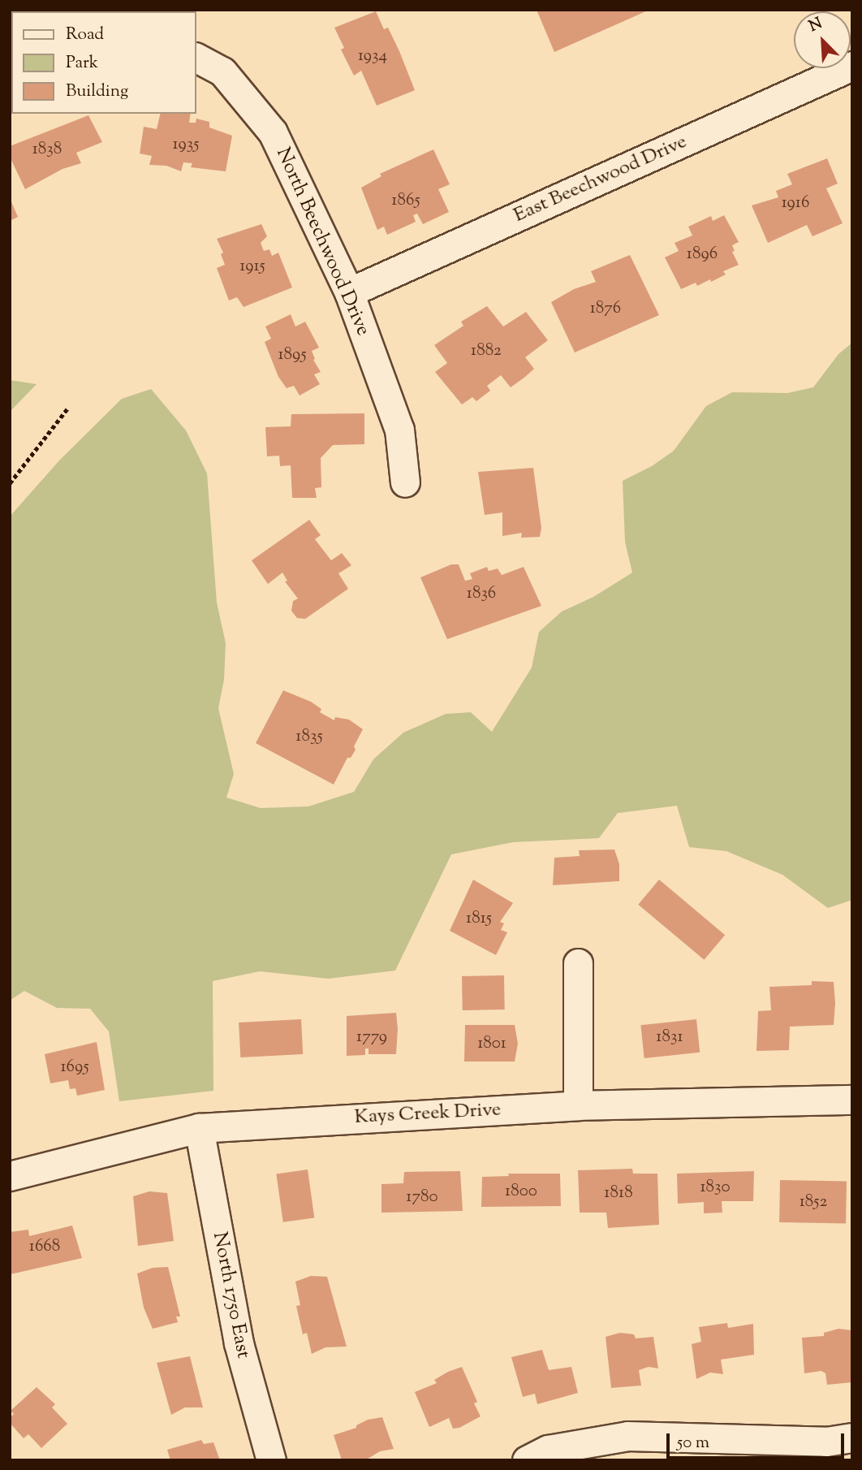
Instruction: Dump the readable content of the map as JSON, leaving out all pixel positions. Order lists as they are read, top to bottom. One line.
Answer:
{"streets":{"street":["East Beechwood Drive","North Beechwood Drive","Kays Creek Drive","North 1750 East"]},"crossings":[["East Beechwood Drive","North Beechwood Drive"],["Kays Creek Drive","North 1750 East"]],"house_numbers":["1934","1935","1838","1865","1916","1896","1915","1876","1882","1895","1836","1835","1815","1779","1831","1801","1695","1830","1800","1818","1780","1852","1668"],"legend":["Road","Park","Building"],"scale_bar":"50 m","north":"top left"}
